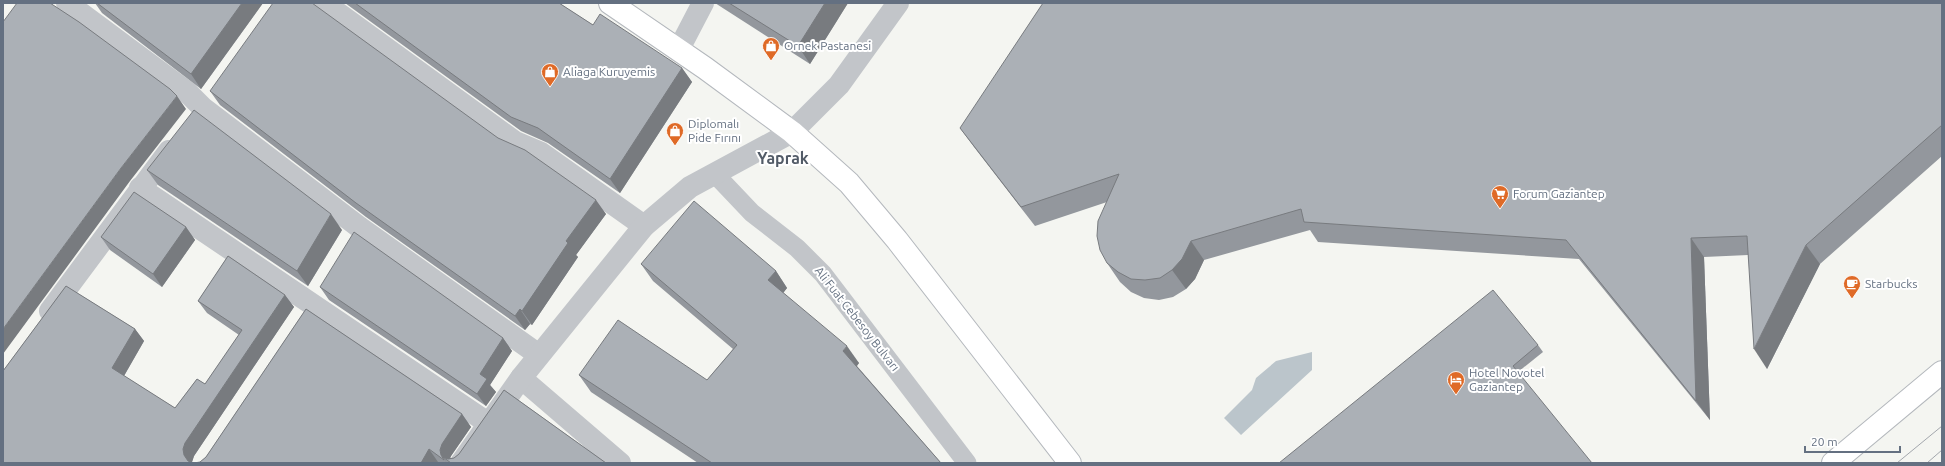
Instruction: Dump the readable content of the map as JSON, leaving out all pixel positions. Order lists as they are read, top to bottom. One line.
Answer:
{"streets":{"lane":["Ali Fuat Cebesoy Bulvarı"]},"districts":["Yaprak"],"places":{"shop":["Ornek Pastanesi","Aliaga Kuruyemis","Diplomalı Pide Fırını"],"supermarket":["Forum Gaziantep"],"cafe":["Starbucks"],"hotel":["Hotel Novotel Gaziantep"]},"scale_bar":"20 m"}
